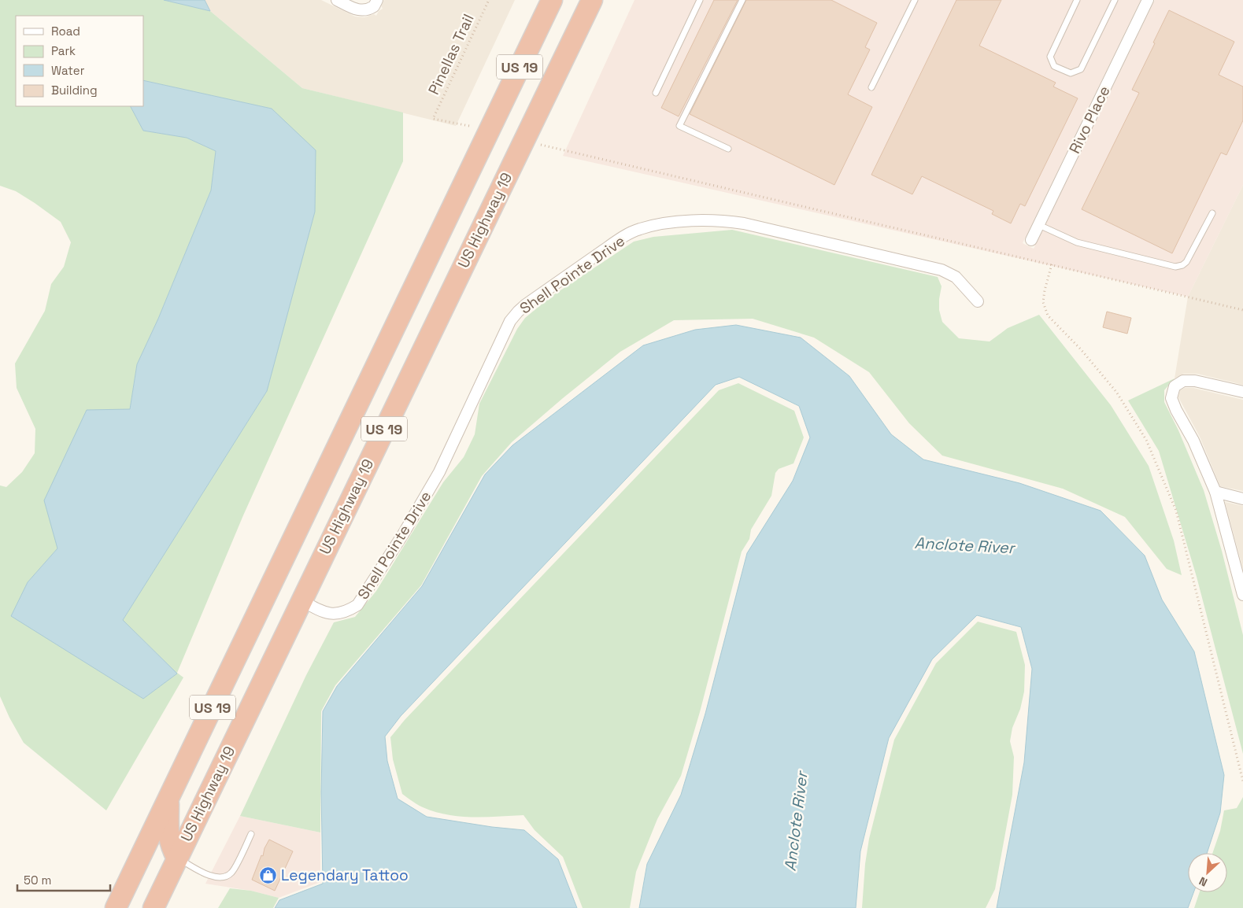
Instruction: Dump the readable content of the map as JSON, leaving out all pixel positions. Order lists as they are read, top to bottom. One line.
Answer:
{"streets":{"highway":["US 19","US Highway 19"],"street":["Rivo Place","Shell Pointe Drive"],"path":["Pinellas Trail"]},"crossings":[["US Highway 19","Shell Pointe Drive"]],"water":["Anclote River"],"places":{"shop":["Legendary Tattoo"]},"legend":["Road","Park","Water","Building"],"scale_bar":"50 m","north":"bottom left"}
